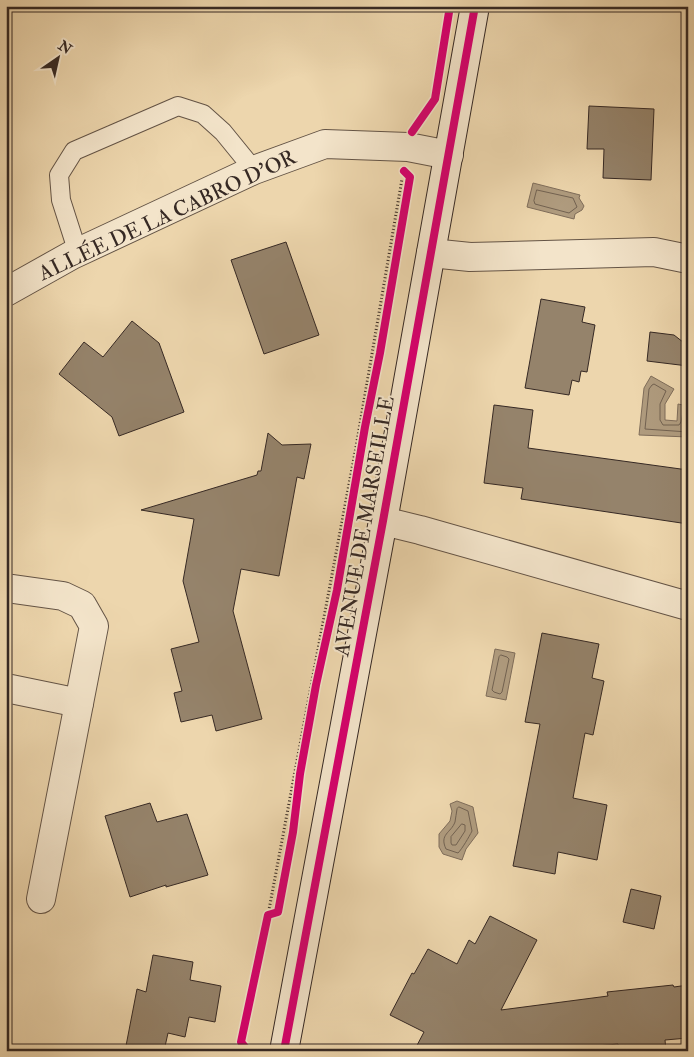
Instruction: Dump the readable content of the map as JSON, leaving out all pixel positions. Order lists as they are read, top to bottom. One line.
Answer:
{"streets":{"street":["ALLÉE DE LA CABRO D'OR","AVENUE DE MARSEILLE"]},"crossings":[["ALLÉE DE LA CABRO D'OR","AVENUE DE MARSEILLE"]],"north":"top right"}
